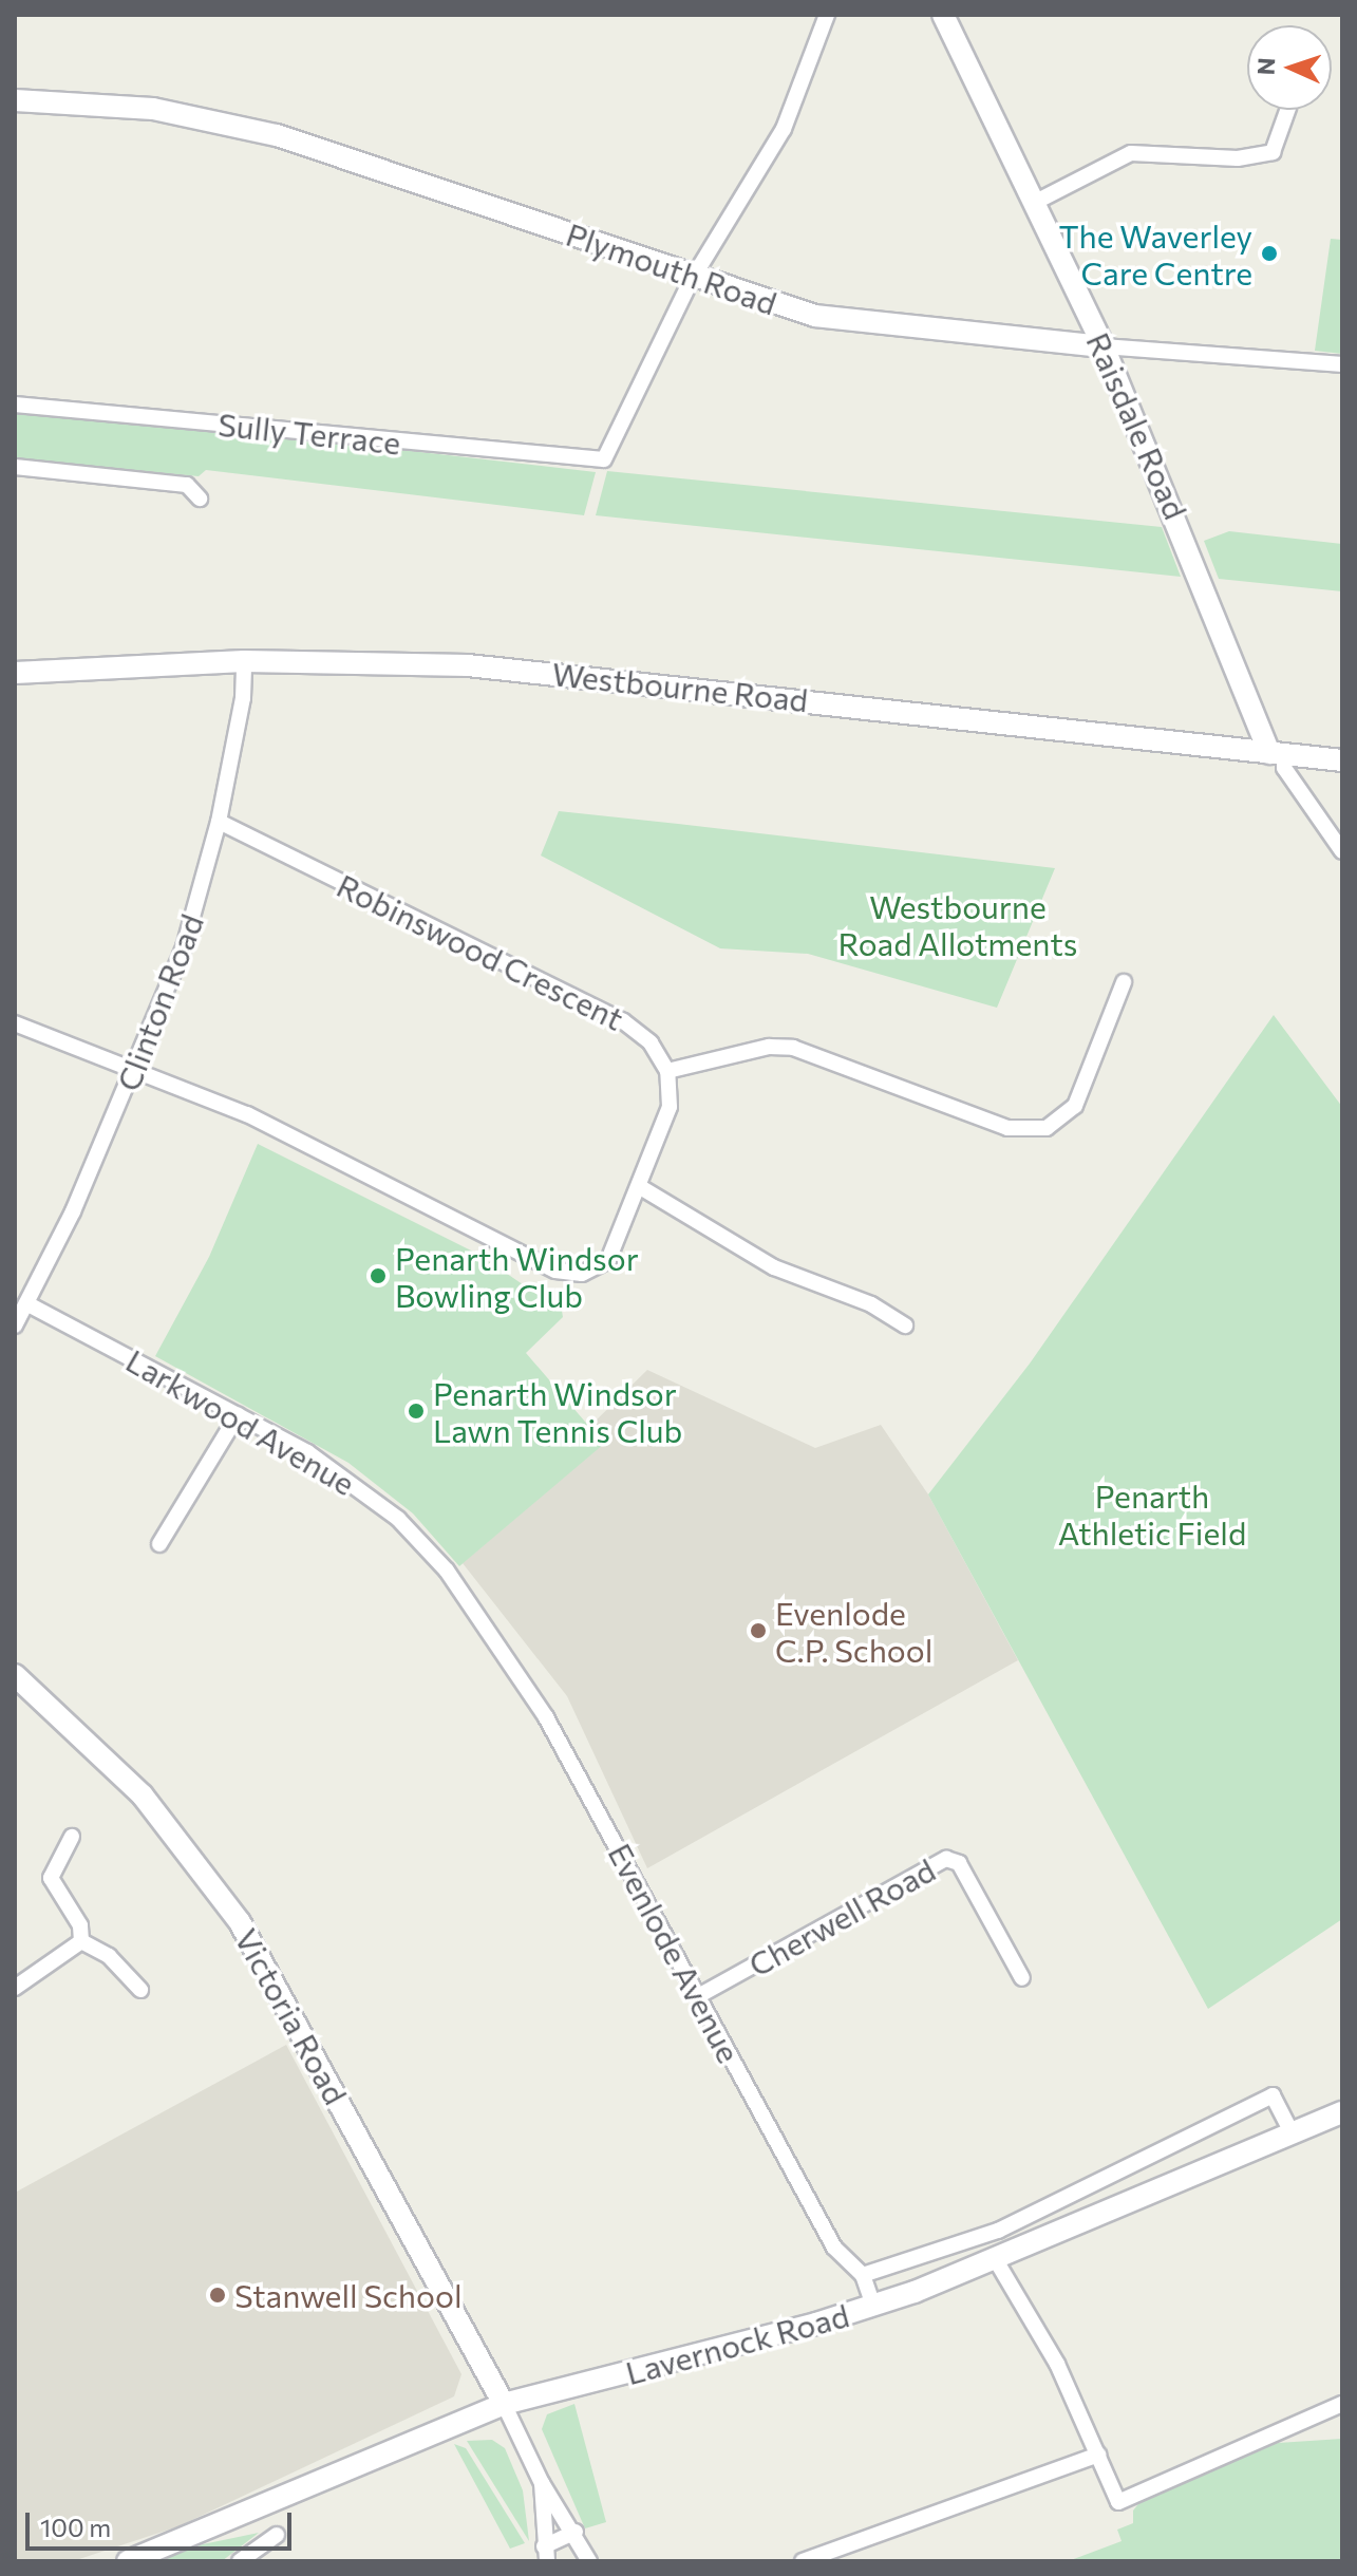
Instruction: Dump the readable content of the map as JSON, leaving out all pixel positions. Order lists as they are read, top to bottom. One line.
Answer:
{"streets":{"street":["Plymouth Road","Raisdale Road","Sully Terrace","Westbourne Road","Robinswood Crescent","Clinton Road","Larkwood Avenue","Cherwell Road","Evenlode Avenue","Victoria Road","Lavernock Road"]},"crossings":[["Plymouth Road","Raisdale Road"],["Plymouth Road","Sully Terrace"],["Raisdale Road","Westbourne Road"],["Westbourne Road","Clinton Road"],["Robinswood Crescent","Clinton Road"],["Clinton Road","Larkwood Avenue"],["Larkwood Avenue","Evenlode Avenue"],["Cherwell Road","Evenlode Avenue"],["Evenlode Avenue","Lavernock Road"],["Victoria Road","Lavernock Road"]],"parks":["Westbourne Road Allotments","Penarth Athletic Field"],"places":["The Waverley Care Centre","Penarth Windsor Bowling Club","Penarth Windsor Lawn Tennis Club","Evenlode C.P. School","Stanwell School"],"scale_bar":"100 m","north":"left"}
